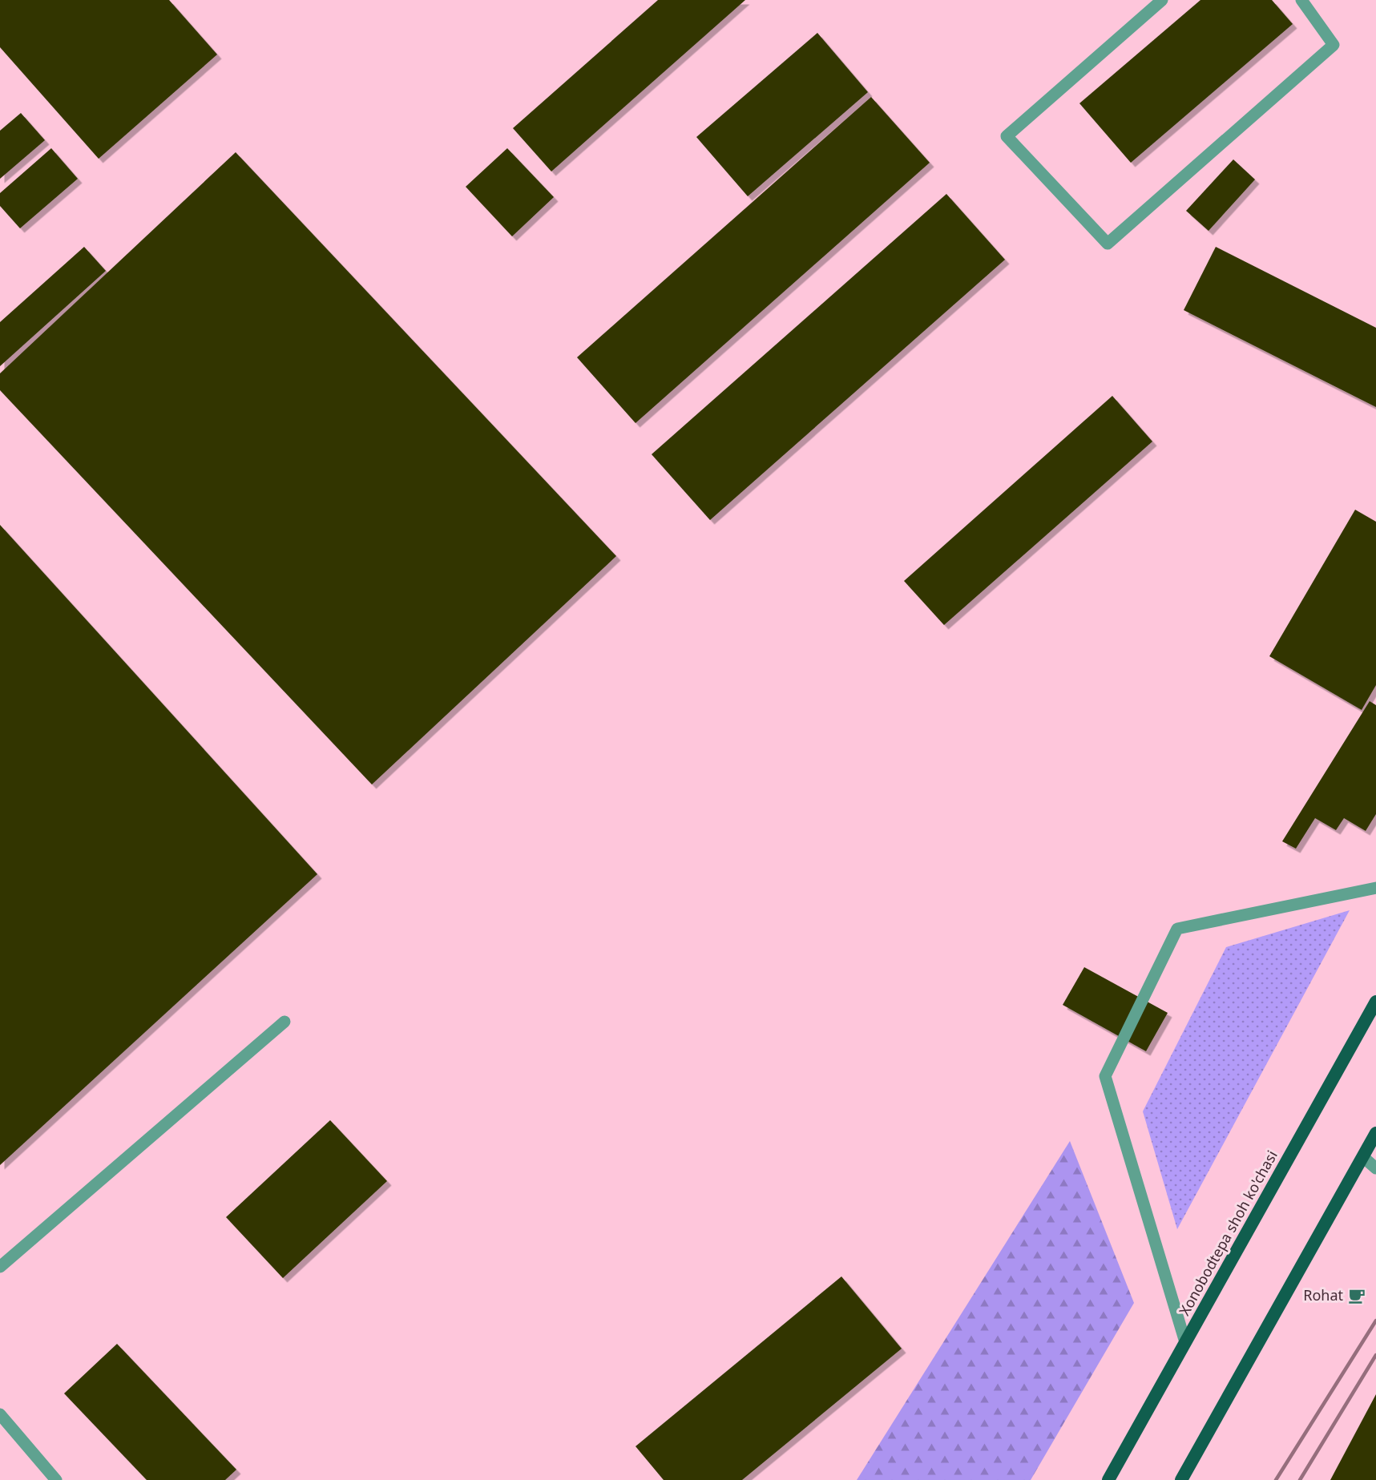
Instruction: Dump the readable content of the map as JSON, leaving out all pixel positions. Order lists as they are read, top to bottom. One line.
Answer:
{"streets":{"highway":["Xonobodtepa shoh ko'chasi"]},"places":{"cafe":["Rohat"]}}
